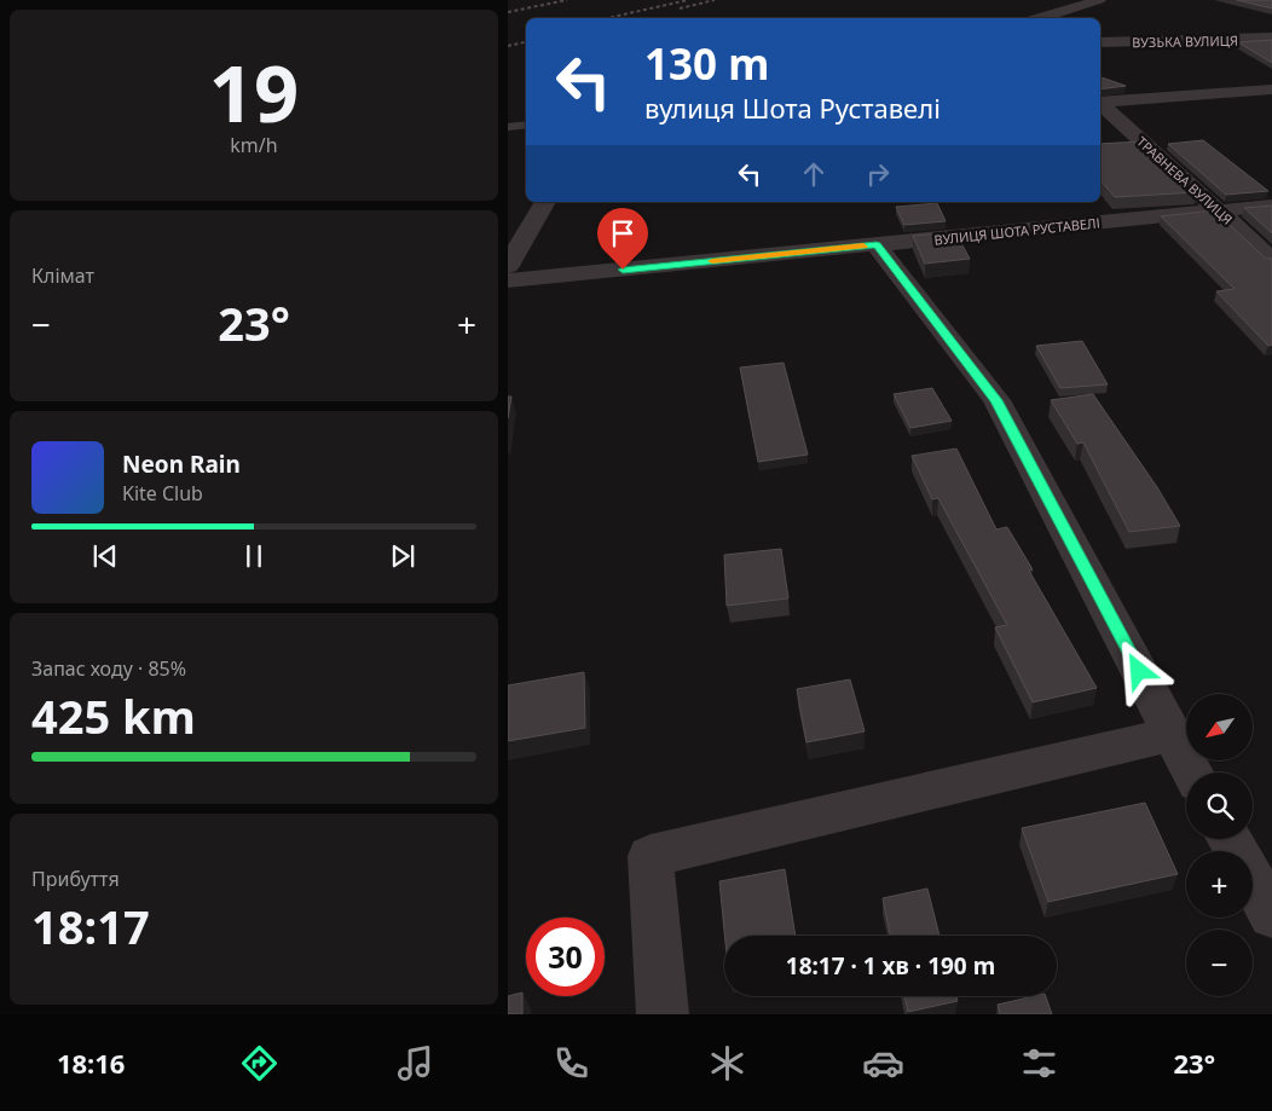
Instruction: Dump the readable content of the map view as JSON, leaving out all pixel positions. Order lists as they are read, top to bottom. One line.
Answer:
{"streets":{"street":["ВУЗЬКА ВУЛИЦЯ","ТРАВНЕВА ВУЛИЦЯ","ВУЛИЦЯ ШОТА РУСТАВЕЛІ"]},"crossings":[["ТРАВНЕВА ВУЛИЦЯ","ВУЛИЦЯ ШОТА РУСТАВЕЛІ"]],"north":"bottom left","page":{"tile":[["19","km/h"],"Клімат",["Запас ходу · 85%","425 km"],["Прибуття","18:17"]],"turn":["130 m","вулиця Шота Руставелі"],"heat":["−","23°","+"],"song":["Neon Rain","Kite Club"],"map_buttons":["+","−"],"limit":"30","trip":"18:17 · 1 хв · 190 m","tabs":["18:16","23°"]}}
